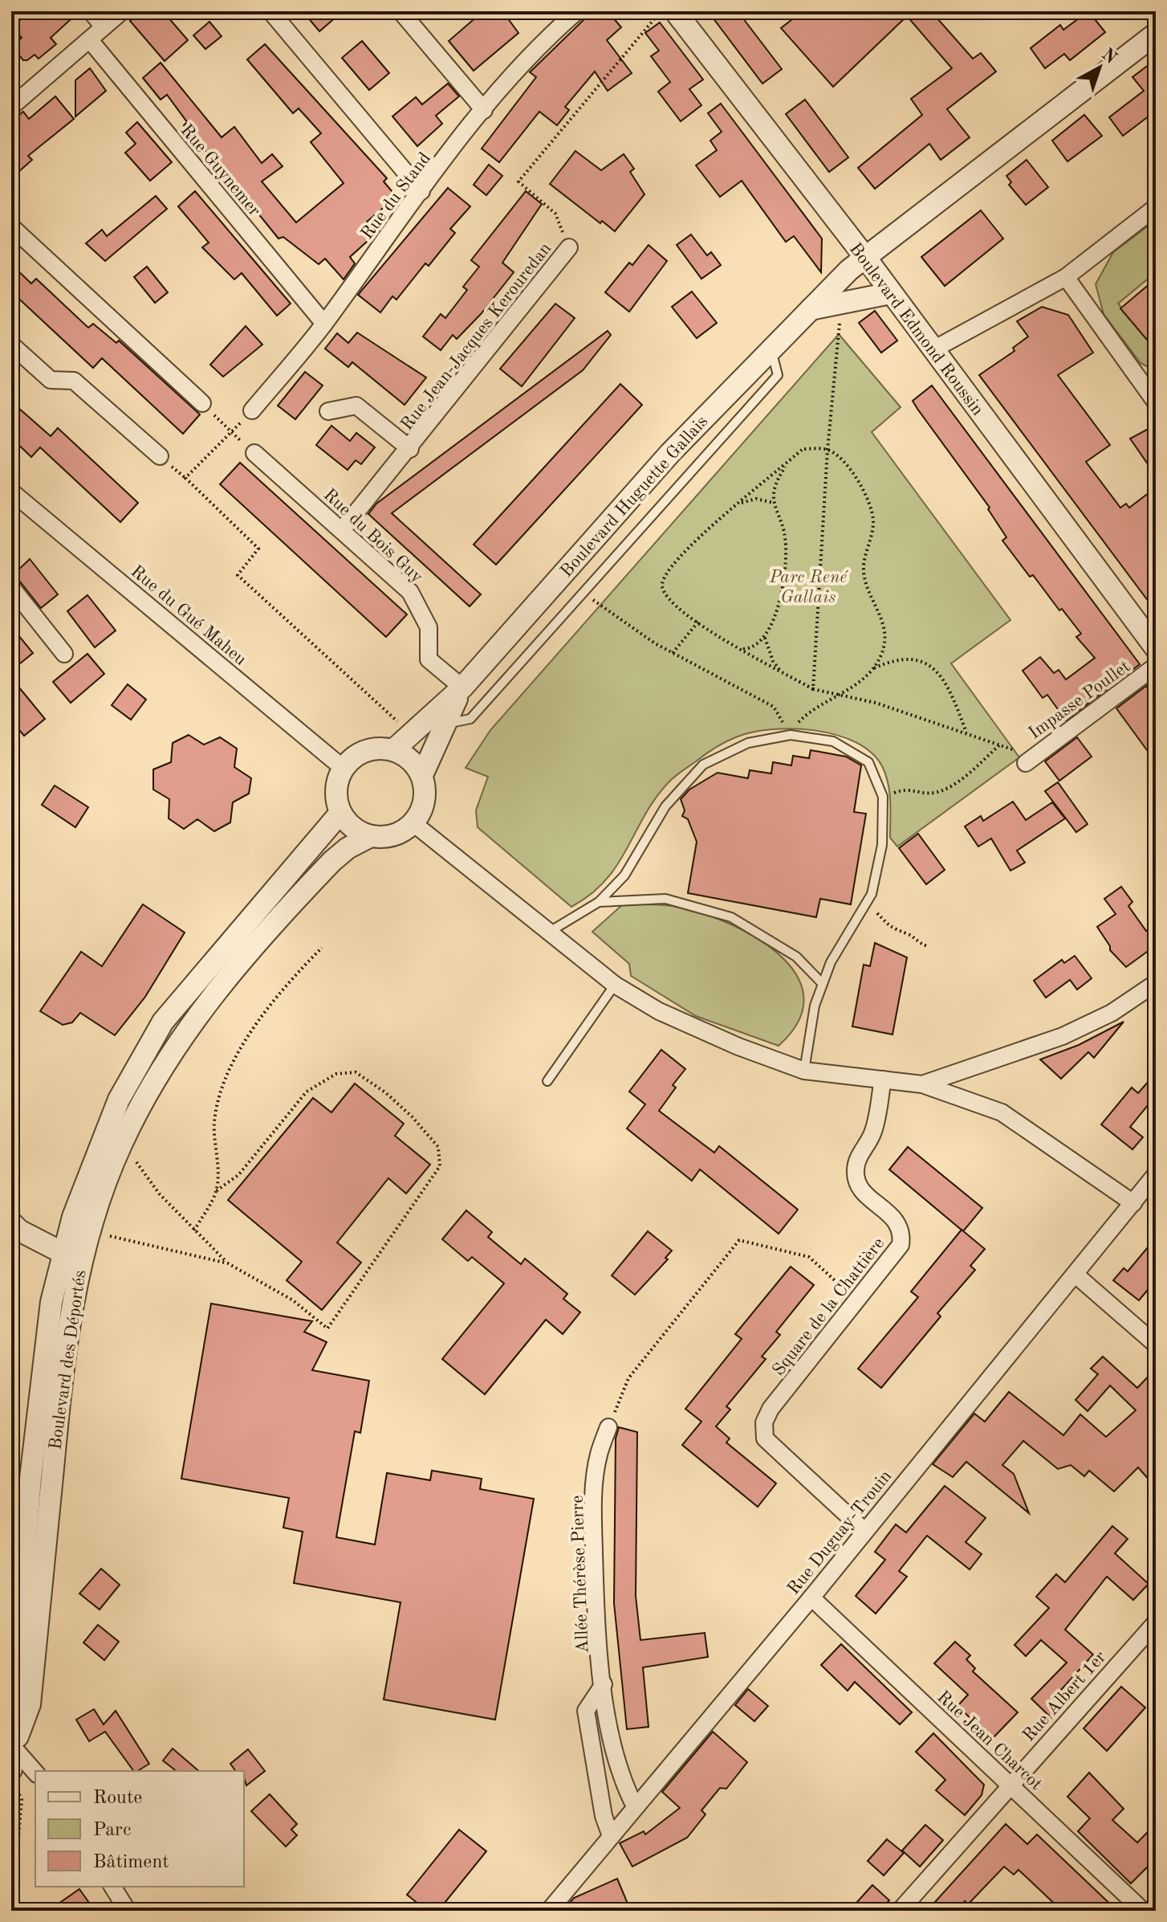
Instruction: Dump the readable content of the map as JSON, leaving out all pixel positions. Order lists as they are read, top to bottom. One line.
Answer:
{"streets":{"street":["Rue Guynemer","Rue du Stand","Boulevard Edmond Roussin","Rue Jean-Jacques Kerouredan","Boulevard Huguette Gallais","Rue du Bois Guy","Rue du Gué Maheu","Impasse Poullet","Square de la Chattière","Boulevard des Déportés","Rue Duguay-Trouin","Allée Thérèse Pierre","Rue Albert 1er","Rue Jean Charcot"]},"crossings":[["Rue Guynemer","Rue du Stand"],["Boulevard Edmond Roussin","Boulevard Huguette Gallais"],["Rue Jean-Jacques Kerouredan","Rue du Bois Guy"],["Boulevard Huguette Gallais","Rue du Bois Guy"],["Boulevard Huguette Gallais","Rue du Gué Maheu"],["Boulevard Huguette Gallais","Boulevard des Déportés"],["Rue du Gué Maheu","Boulevard des Déportés"],["Square de la Chattière","Rue Duguay-Trouin"],["Rue Duguay-Trouin","Allée Thérèse Pierre"],["Rue Duguay-Trouin","Rue Jean Charcot"],["Rue Albert 1er","Rue Jean Charcot"]],"parks":["Parc René Gallais"],"legend":["Route","Parc","Bâtiment"],"north":"top right"}
